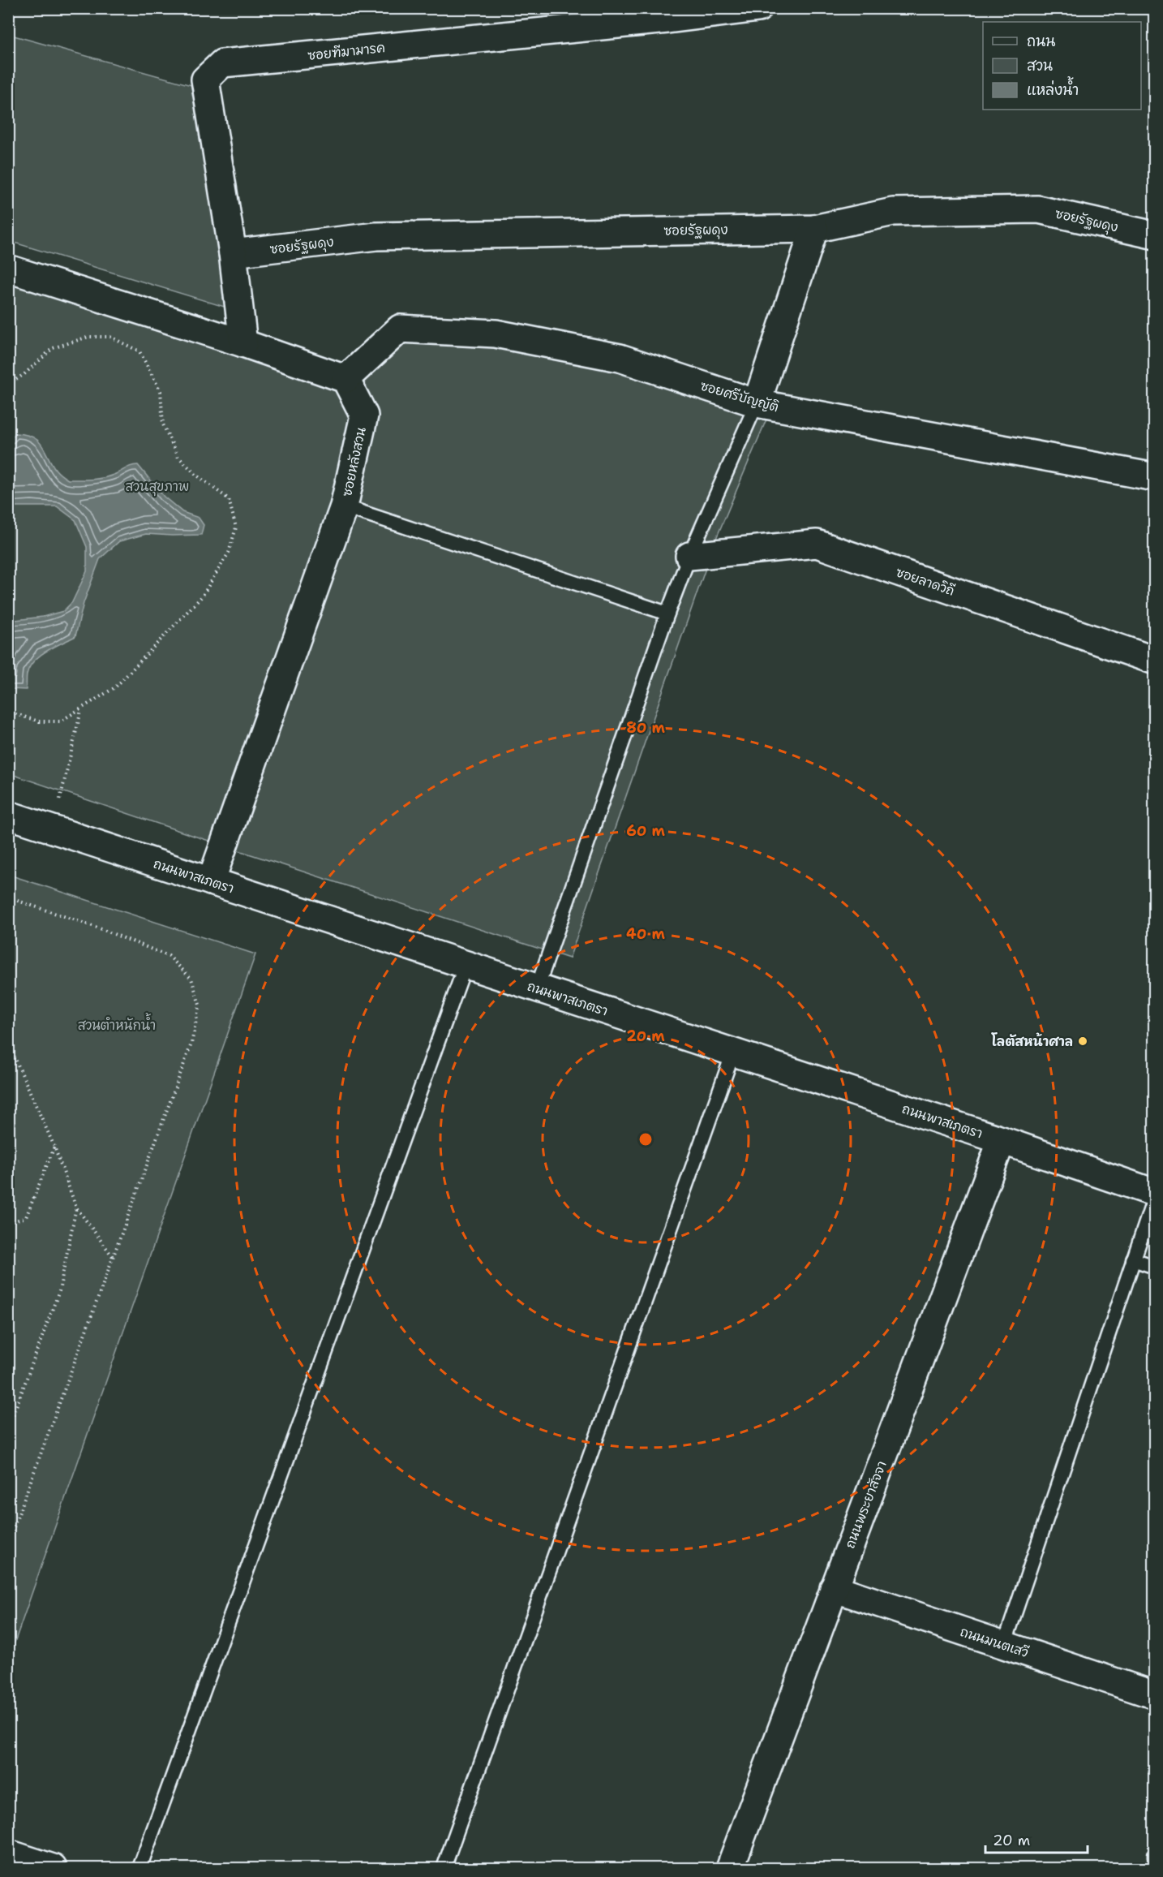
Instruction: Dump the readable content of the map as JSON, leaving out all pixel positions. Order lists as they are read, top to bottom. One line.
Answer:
{"streets":{"street":["ซอยฑีฆามารค","ซอยรัฐผดุง","ซอยศรีบัญญัติ","ซอยหลังสวน","ซอยลาดวิถี","ถนนพาสเภตรา","ถนนพระยาสัจจา","ถนนมนตเสวี"]},"crossings":[["ซอยฑีฆามารค","ซอยรัฐผดุง"],["ซอยศรีบัญญัติ","ซอยหลังสวน"],["ซอยหลังสวน","ถนนพาสเภตรา"],["ถนนพาสเภตรา","ถนนพระยาสัจจา"],["ถนนพระยาสัจจา","ถนนมนตเสวี"]],"parks":["สวนสุขภาพ","สวนตำหนักน้ำ"],"places":["โลตัสหน้าศาล"],"legend":["ถนน","สวน","แหล่งน้ำ"],"scale_bar":"20 m","rings":["80 m","60 m","40 m","20 m"]}
